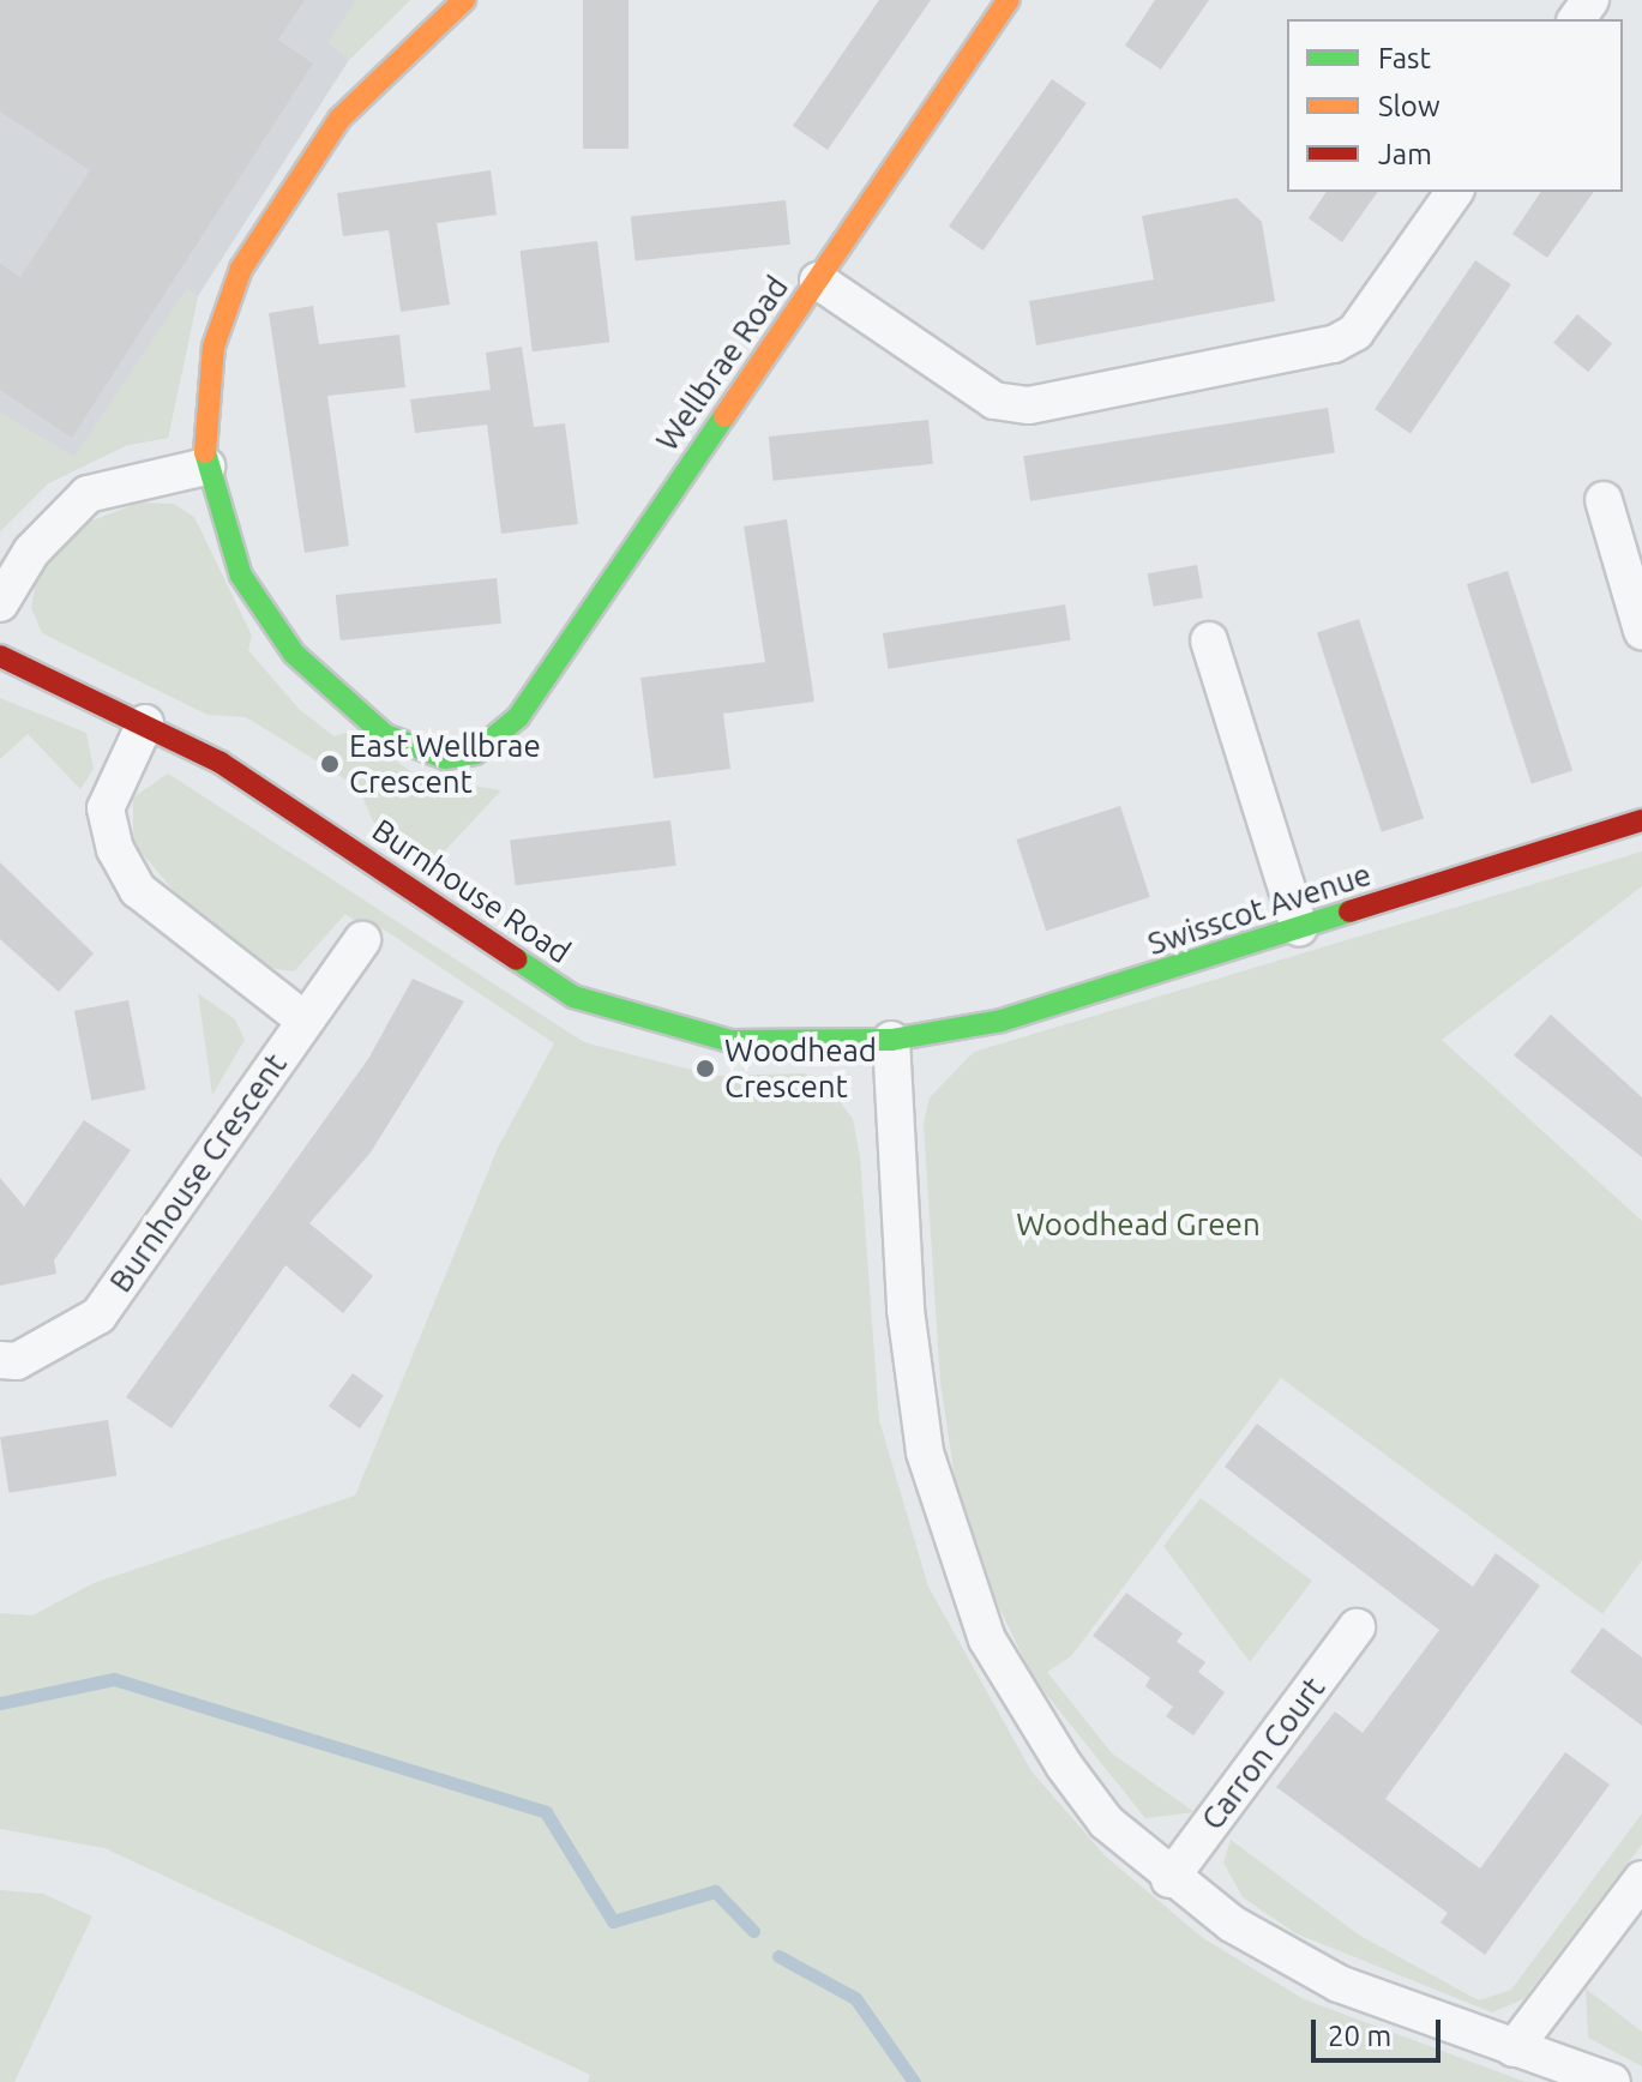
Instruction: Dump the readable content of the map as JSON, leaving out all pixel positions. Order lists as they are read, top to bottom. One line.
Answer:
{"streets":{"street":["Wellbrae Road","Burnhouse Road","Swisscot Avenue","Burnhouse Crescent","Carron Court"]},"crossings":[["Burnhouse Road","Swisscot Avenue"]],"parks":["Woodhead Green"],"places":["East Wellbrae Crescent","Woodhead Crescent"],"legend":["Fast","Slow","Jam"],"scale_bar":"20 m"}
